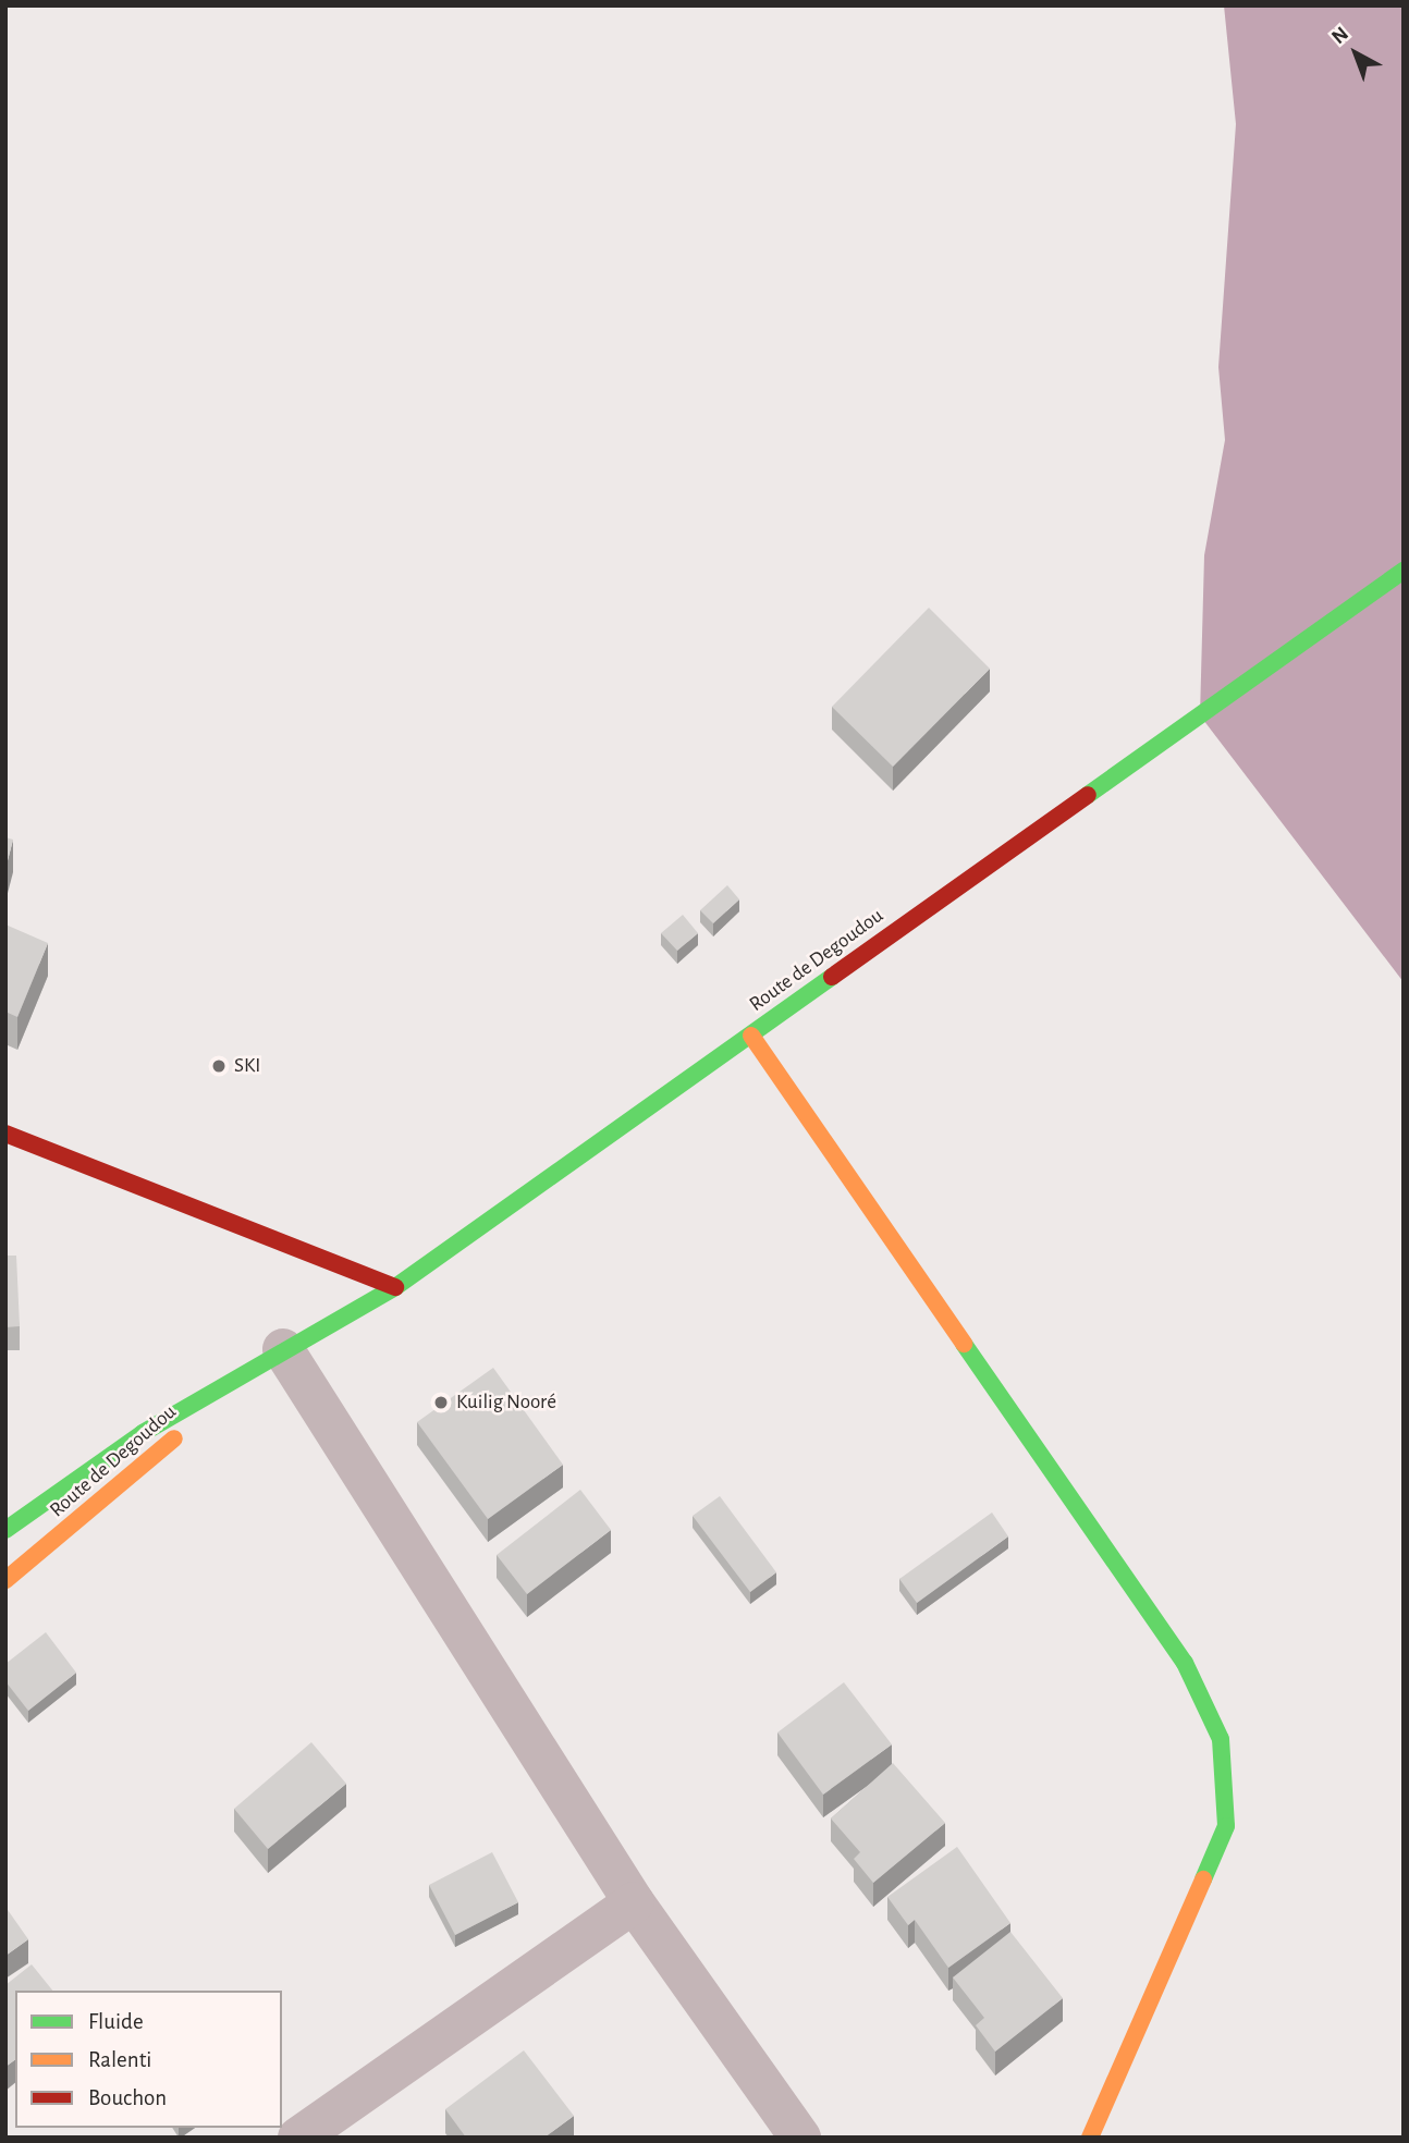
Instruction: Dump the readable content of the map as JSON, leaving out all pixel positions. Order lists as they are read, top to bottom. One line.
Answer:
{"streets":{"main road":["Route de Degoudou"]},"places":["SKI","Kuilig Nooré"],"legend":["Fluide","Ralenti","Bouchon"],"north":"top left"}
